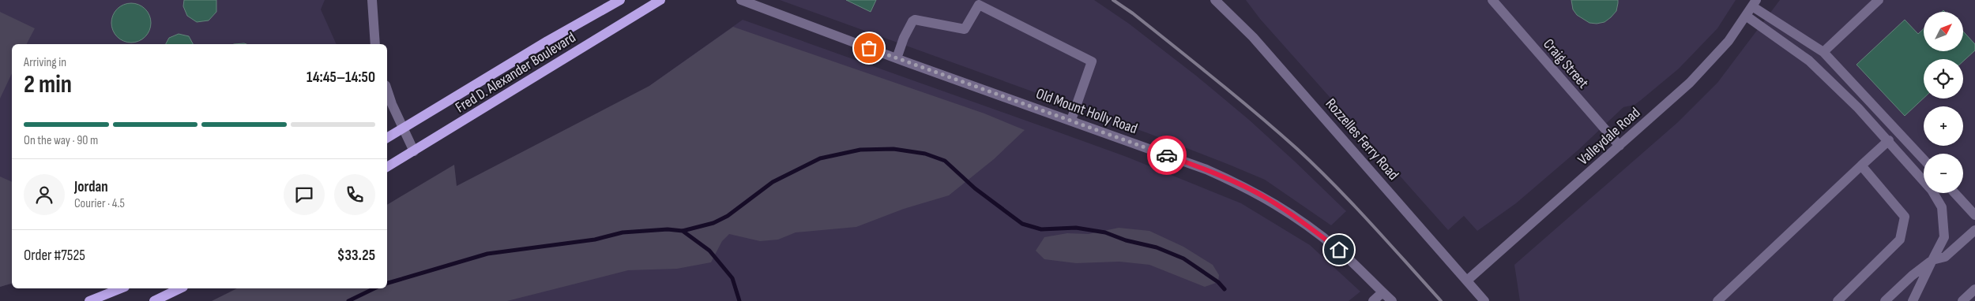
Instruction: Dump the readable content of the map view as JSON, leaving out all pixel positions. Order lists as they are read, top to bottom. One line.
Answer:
{"streets":{"main road":["Fred D. Alexander Boulevard"],"street":["Craig Street","Old Mount Holly Road","Valleydale Road","Rozzelles Ferry Road"]},"crossings":[["Craig Street","Valleydale Road"],["Valleydale Road","Rozzelles Ferry Road"]],"north":"top right","page":{"map_buttons":["+","−"],"heading":["2 min","Arriving in","14:45–14:50"],"panel":["Jordan","Courier · 4.5","Order #7525","$33.25"],"bar":"On the way · 90 m"}}
